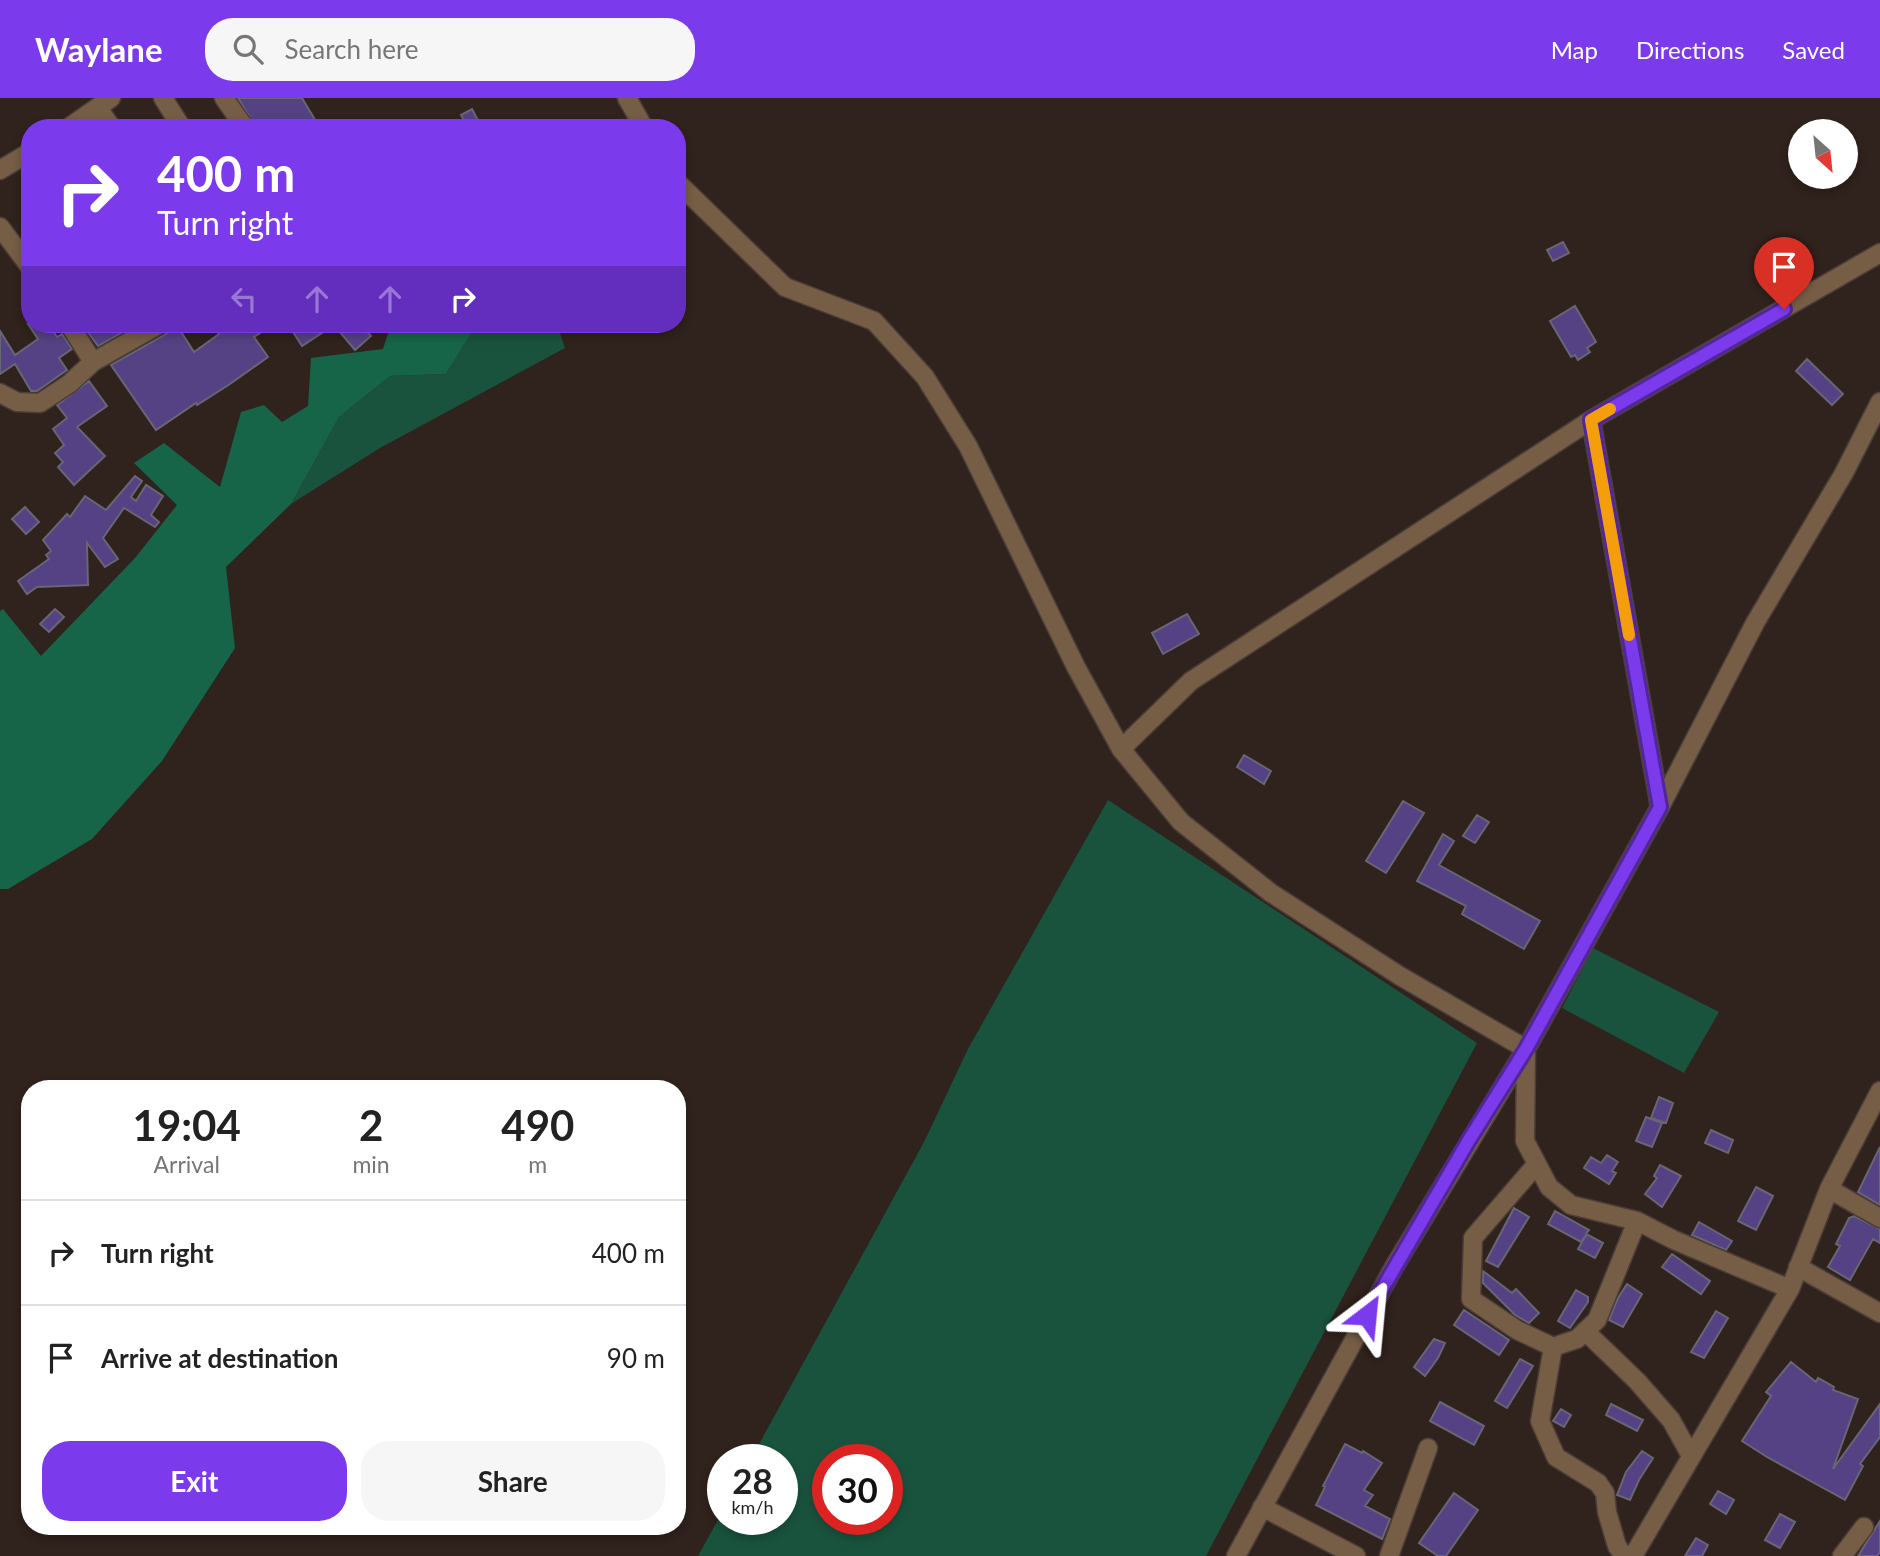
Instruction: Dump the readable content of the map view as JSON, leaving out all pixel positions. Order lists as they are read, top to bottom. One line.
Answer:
{"north":"bottom right","page":{"header":"Waylane","search":"Search here","nav":["Map","Directions","Saved"],"turn":["400 m","Turn right"],"eta":["19:04","Arrival","2","min","490","m"],"list":[{"name":"Turn right","value":"400 m"},{"name":"Arrive at destination","value":"90 m"}],"buttons":["Exit","Share"],"speed":"28 km/h","limit":"30"}}
